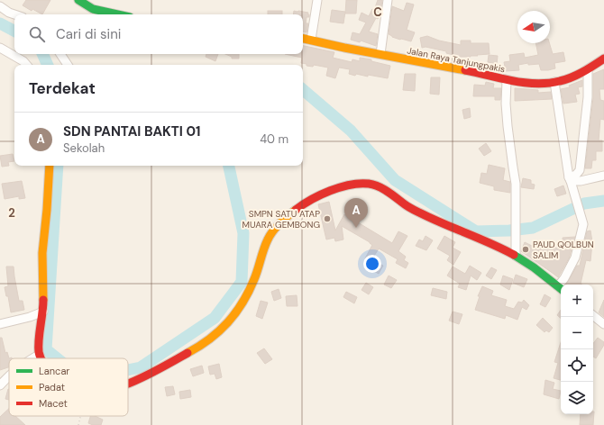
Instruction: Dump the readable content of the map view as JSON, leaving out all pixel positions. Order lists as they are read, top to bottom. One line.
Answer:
{"streets":{"street":["Jalan Raya Tanjungpakis"]},"places":["SMPN SATU ATAP MUARA GEMBONG","PAUD QOLBUN SALIM"],"legend":["Lancar","Padat","Macet"],"north":"left","page":{"search":"Cari di sini","heading":"Terdekat","list":[{"mark":"A","name":"SDN PANTAI BAKTI 01","note":"Sekolah","value":"40 m"}],"pins":"A","map_buttons":["+","−"]},"grid":{"columns":["C"],"rows":["2"]}}
